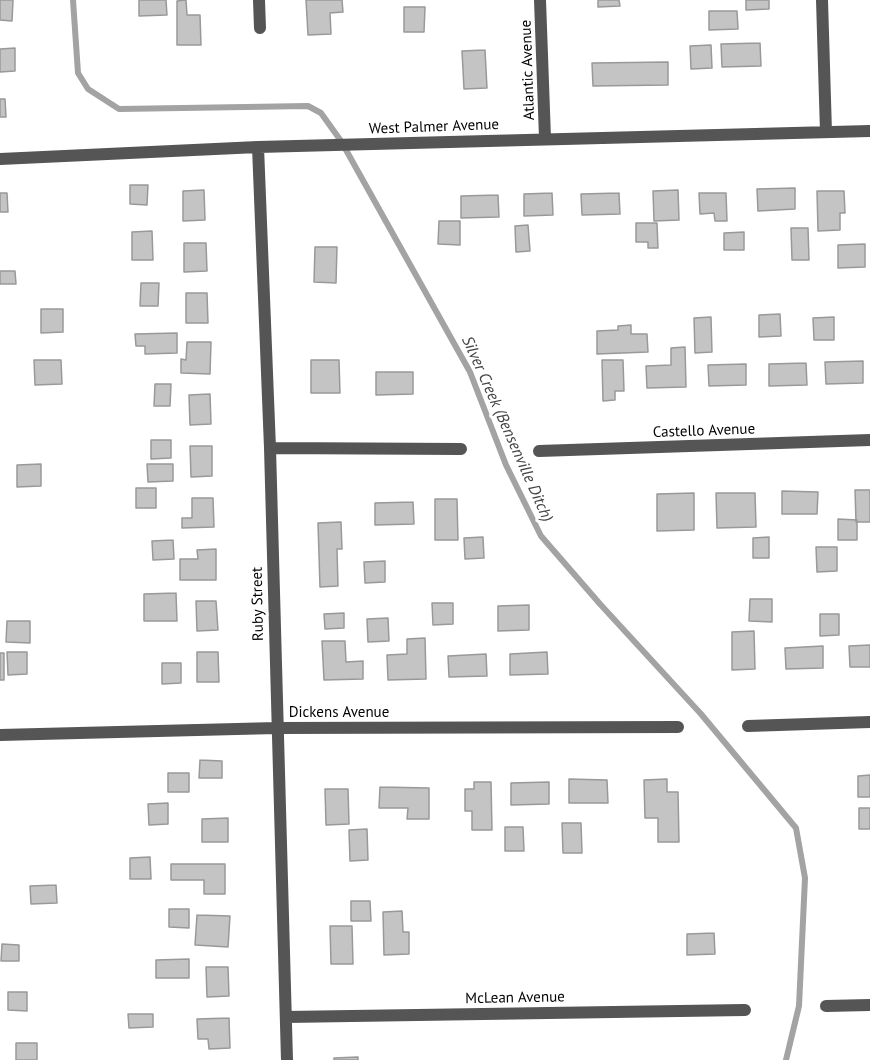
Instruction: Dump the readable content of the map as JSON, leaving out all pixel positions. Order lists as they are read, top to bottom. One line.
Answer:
{"streets":{"street":["Atlantic Avenue","West Palmer Avenue","Castello Avenue","Ruby Street","Dickens Avenue","McLean Avenue"]},"crossings":[["Atlantic Avenue","West Palmer Avenue"],["West Palmer Avenue","Ruby Street"],["Ruby Street","Dickens Avenue"],["Ruby Street","McLean Avenue"]],"water":["Silver Creek (Bensenville Ditch)"]}
